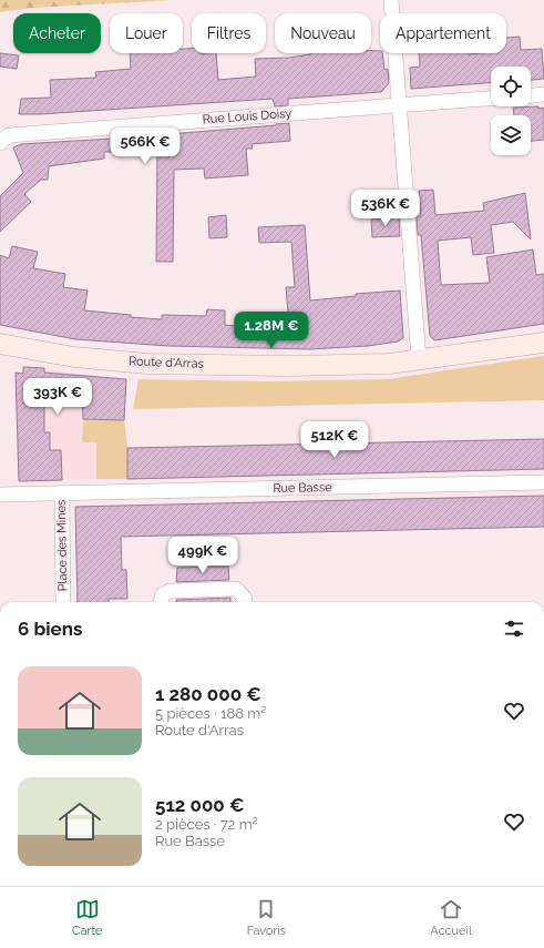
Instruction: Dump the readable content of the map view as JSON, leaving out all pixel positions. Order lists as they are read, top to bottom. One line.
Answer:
{"streets":{"main road":["Route d'Arras"],"street":["Rue Louis Doisy","Rue Basse","Place des Mines"]},"crossings":[["Rue Basse","Place des Mines"]],"page":{"chip":["Acheter","Louer","Filtres","Nouveau","Appartement"],"price":["566K €","536K €","1.28M €","393K €","512K €","499K €"],"heading":"6 biens","list":[{"name":"1 280 000 €","note":"5 pièces · 188 m² · Route d'Arras"},{"name":"512 000 €","note":"2 pièces · 72 m² · Rue Basse"}],"tabs":["Carte","Favoris","Accueil"]}}
